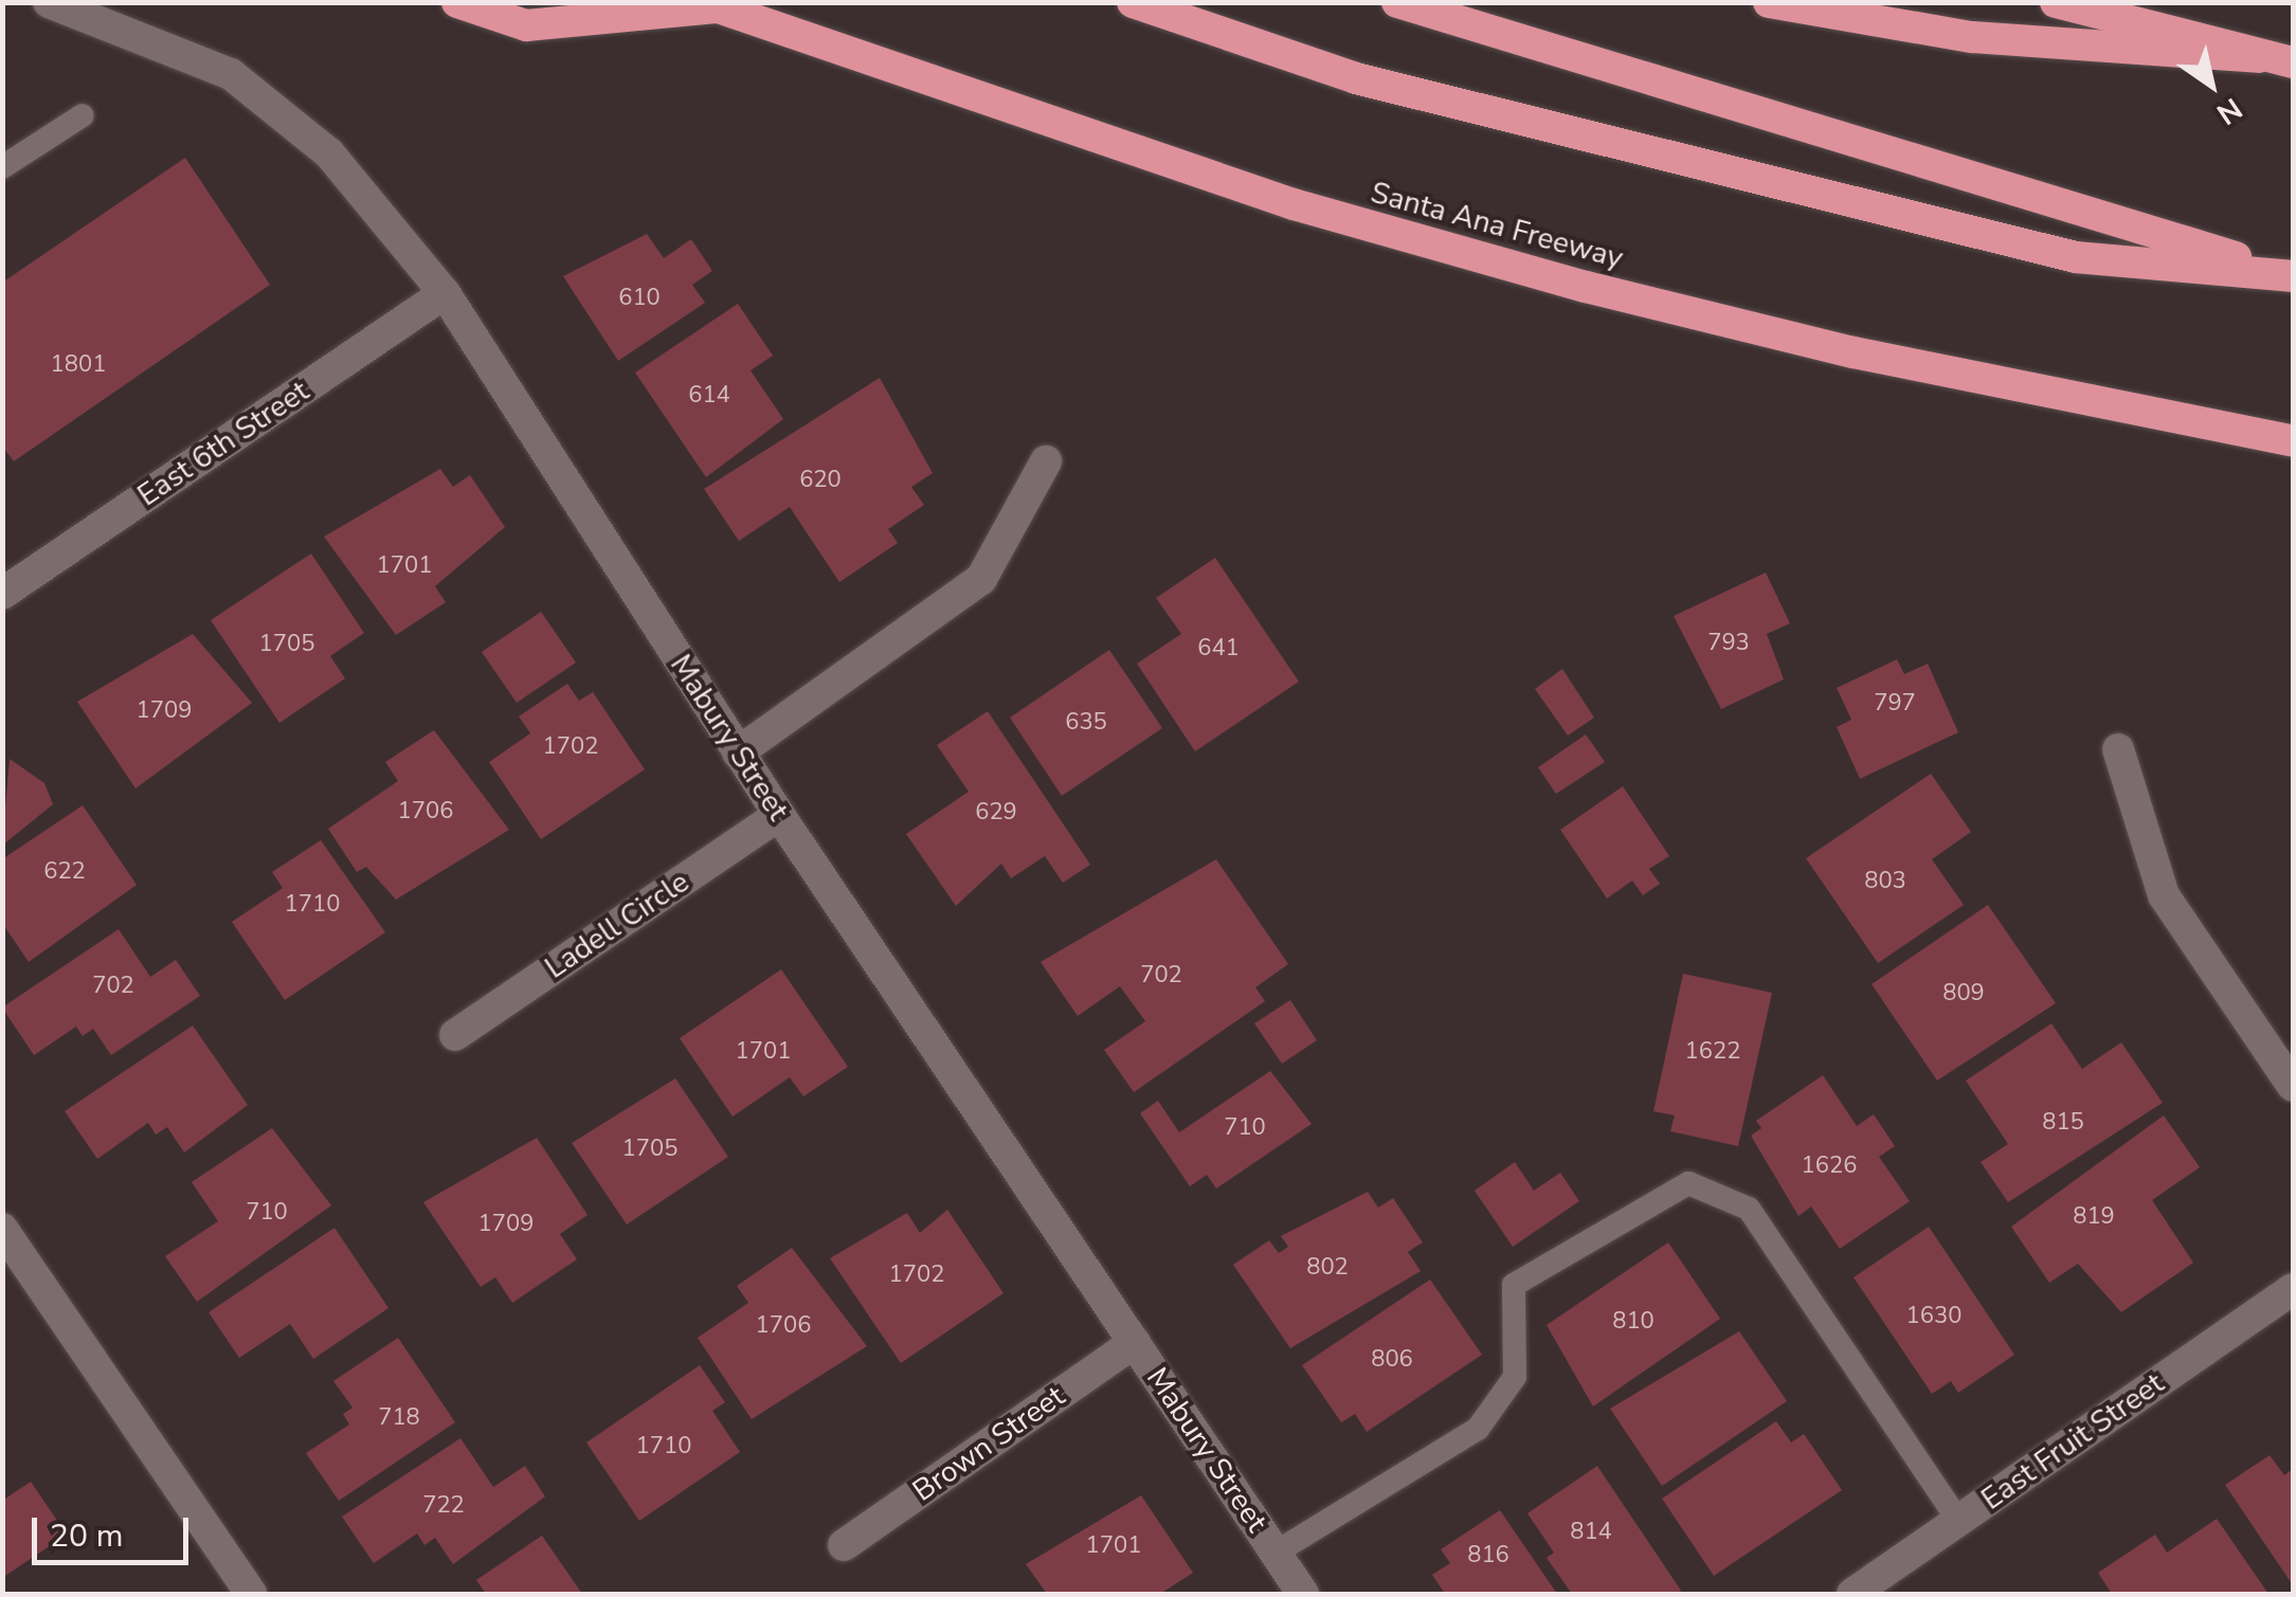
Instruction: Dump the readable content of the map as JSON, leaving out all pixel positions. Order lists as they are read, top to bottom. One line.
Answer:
{"streets":{"highway":["Santa Ana Freeway"],"street":["East 6th Street","Mabury Street","Ladell Circle","East Fruit Street","Brown Street"]},"crossings":[["East 6th Street","Mabury Street"],["Mabury Street","Ladell Circle"],["Mabury Street","Brown Street"]],"house_numbers":["610","1801","614","620","1701","793","1705","641","797","1709","635","1702","1706","629","622","803","1710","702","702","809","1701","1622","815","710","1705","1626","710","819","1709","802","1702","1630","810","1706","806","718","1710","722","814","1701","816"],"scale_bar":"20 m","north":"bottom right"}
